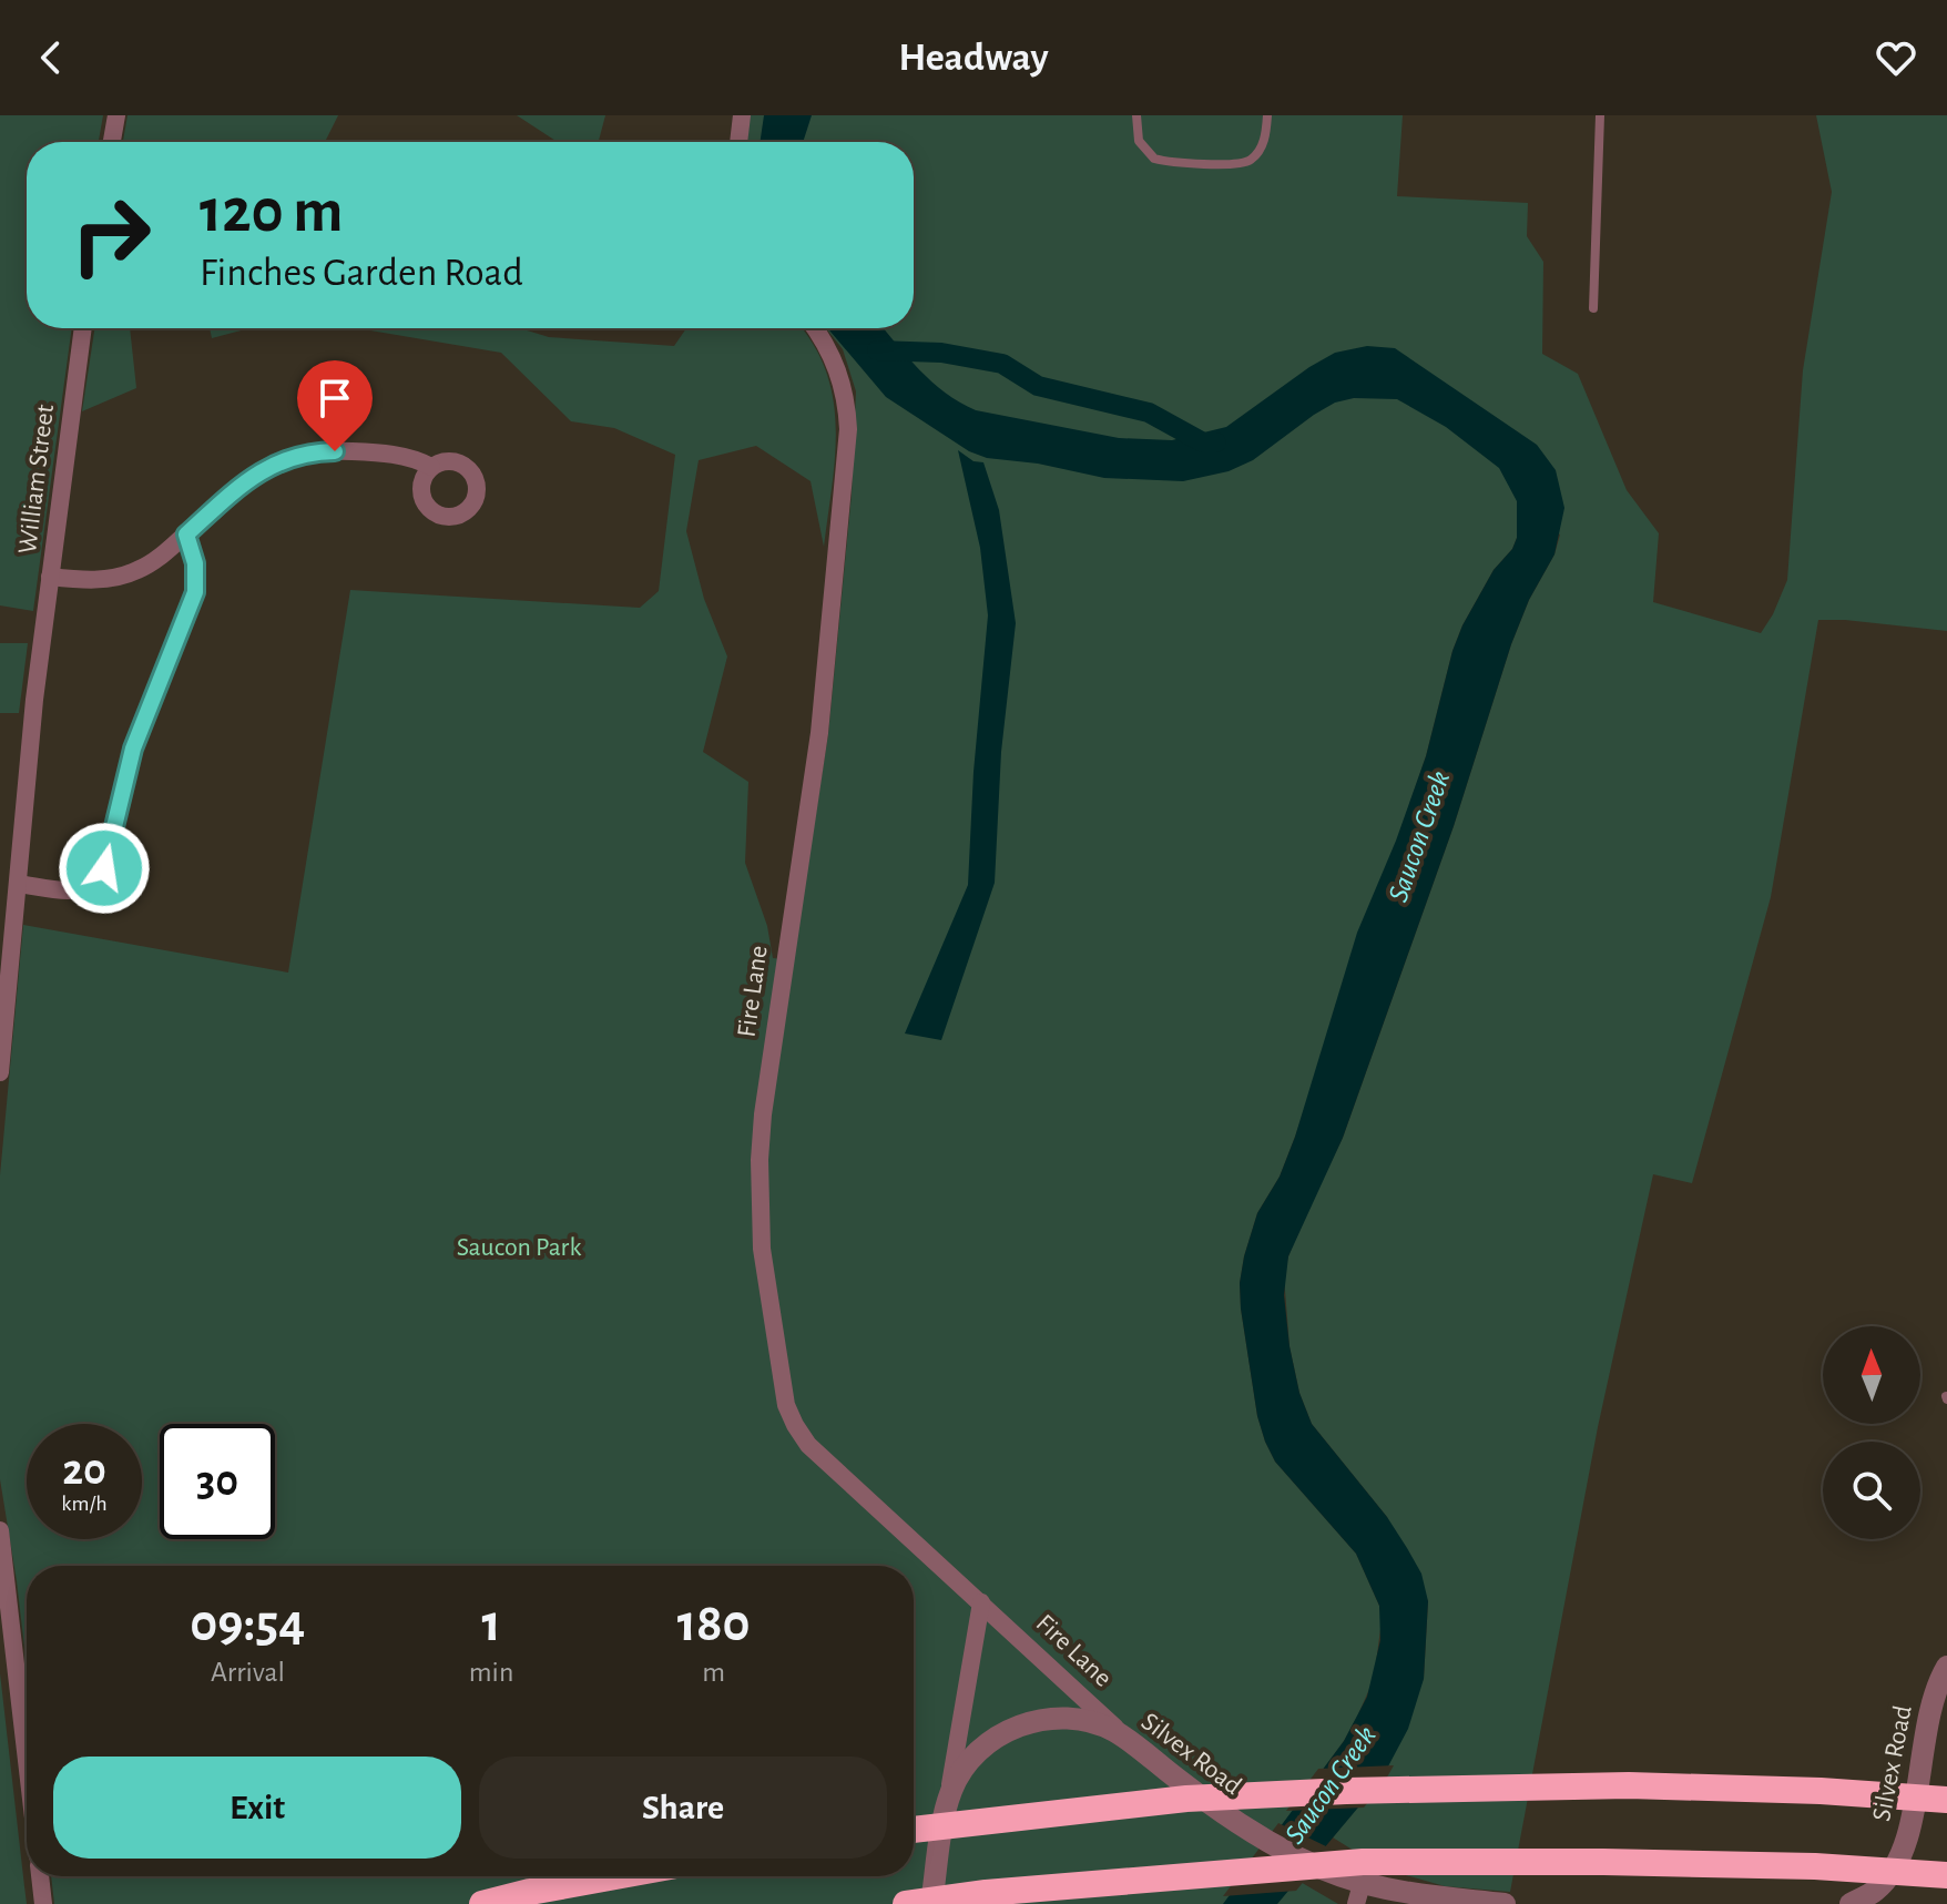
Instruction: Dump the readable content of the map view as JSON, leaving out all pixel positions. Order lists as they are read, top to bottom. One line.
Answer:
{"streets":{"street":["William Street","Fire Lane","Silvex Road"]},"crossings":[["Fire Lane","Silvex Road"]],"water":["Saucon Creek"],"parks":["Saucon Park"],"north":"top","page":{"header":"Headway","turn":["120 m","Finches Garden Road"],"speed":"20 km/h","limit":"30","eta":["09:54","Arrival","1","min","180","m"],"buttons":["Exit","Share"]}}
